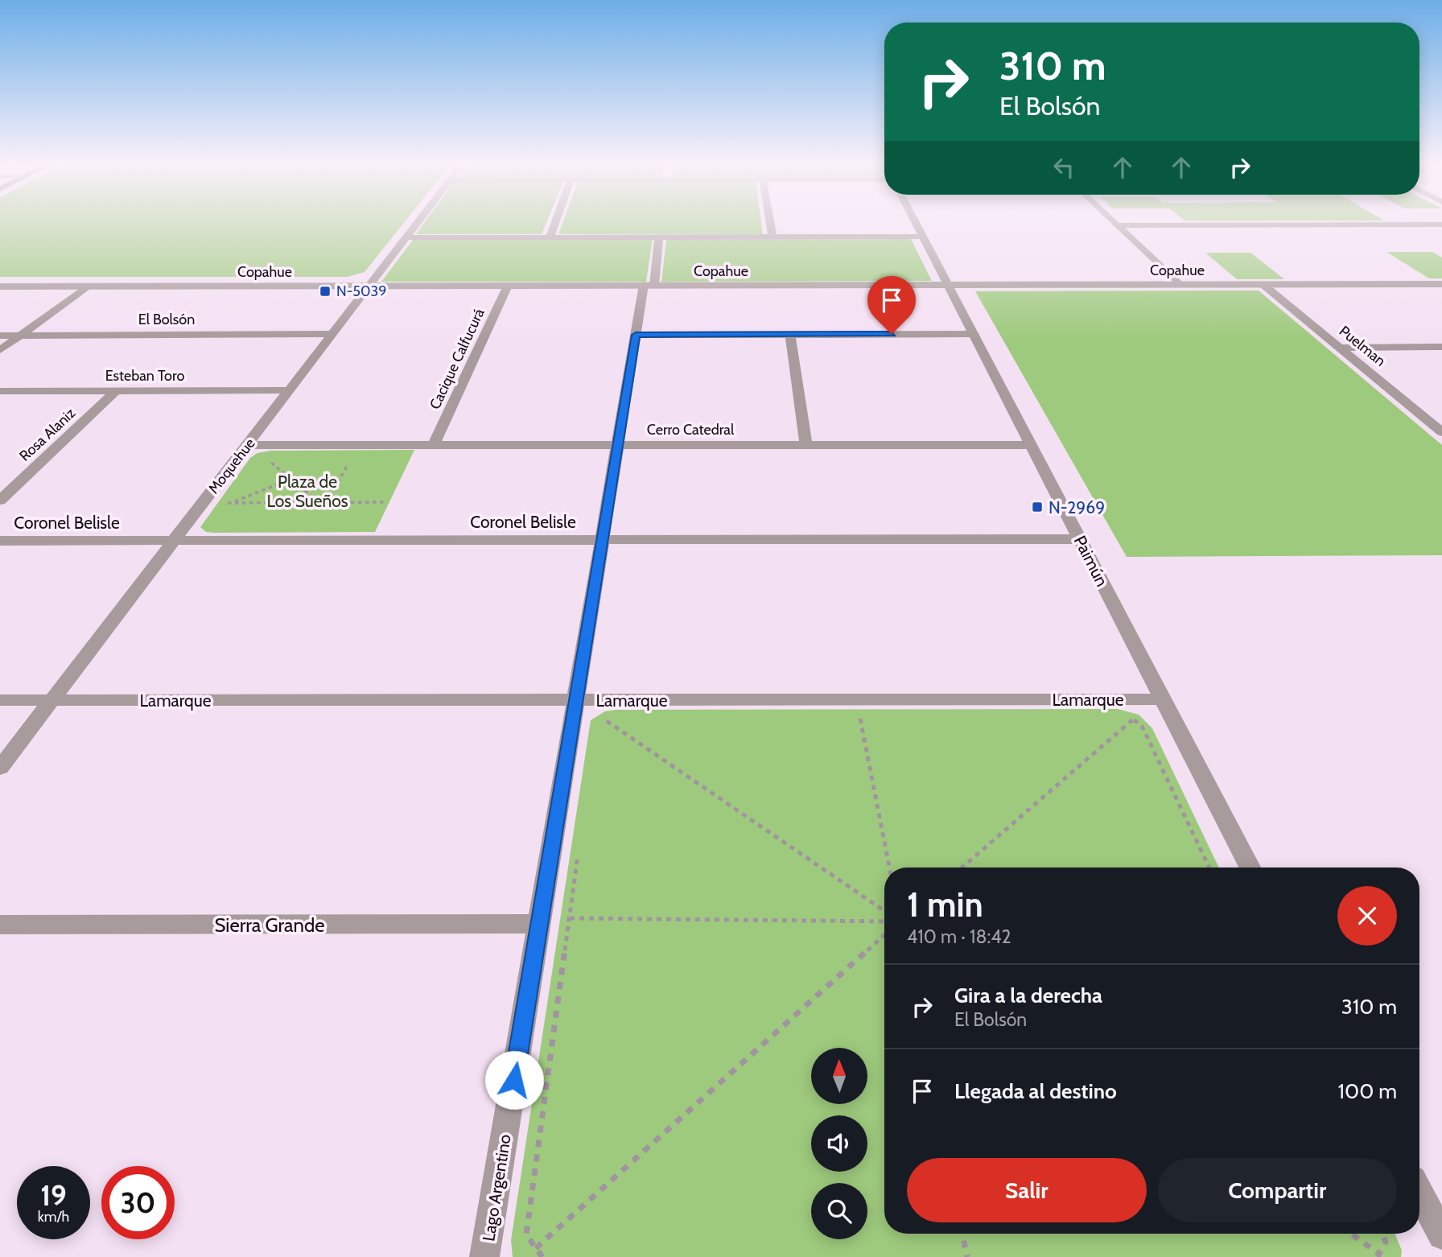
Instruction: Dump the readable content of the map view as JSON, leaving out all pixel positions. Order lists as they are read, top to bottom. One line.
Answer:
{"streets":{"street":["Copahue","El Bolsón","Puelman","Cacique Calfucurá","Esteban Toro","Cerro Catedral","Rosa Alaniz","Moquehue","Coronel Belisle","Paimún","Lamarque","Sierra Grande","Lago Argentino"]},"crossings":[["Copahue","Puelman"],["Copahue","Cacique Calfucurá"],["Copahue","Moquehue"],["Copahue","Paimún"],["Copahue","Lago Argentino"],["El Bolsón","Moquehue"],["Cacique Calfucurá","Cerro Catedral"],["Esteban Toro","Rosa Alaniz"],["Esteban Toro","Moquehue"],["Cerro Catedral","Moquehue"],["Cerro Catedral","Paimún"],["Cerro Catedral","Lago Argentino"],["Moquehue","Coronel Belisle"],["Moquehue","Lamarque"],["Coronel Belisle","Paimún"],["Coronel Belisle","Lago Argentino"],["Paimún","Lamarque"],["Lamarque","Lago Argentino"],["Sierra Grande","Lago Argentino"]],"parks":["Plaza de Los Sueños"],"places":{"transit":["N-5039","N-2969"]},"north":"top","page":{"turn":["310 m","El Bolsón"],"heading":["1 min","410 m · 18:42"],"list":[{"name":"Gira a la derecha","note":"El Bolsón","value":"310 m"},{"name":"Llegada al destino","value":"100 m"}],"buttons":["Salir","Compartir"],"speed":"19 km/h","limit":"30"}}
